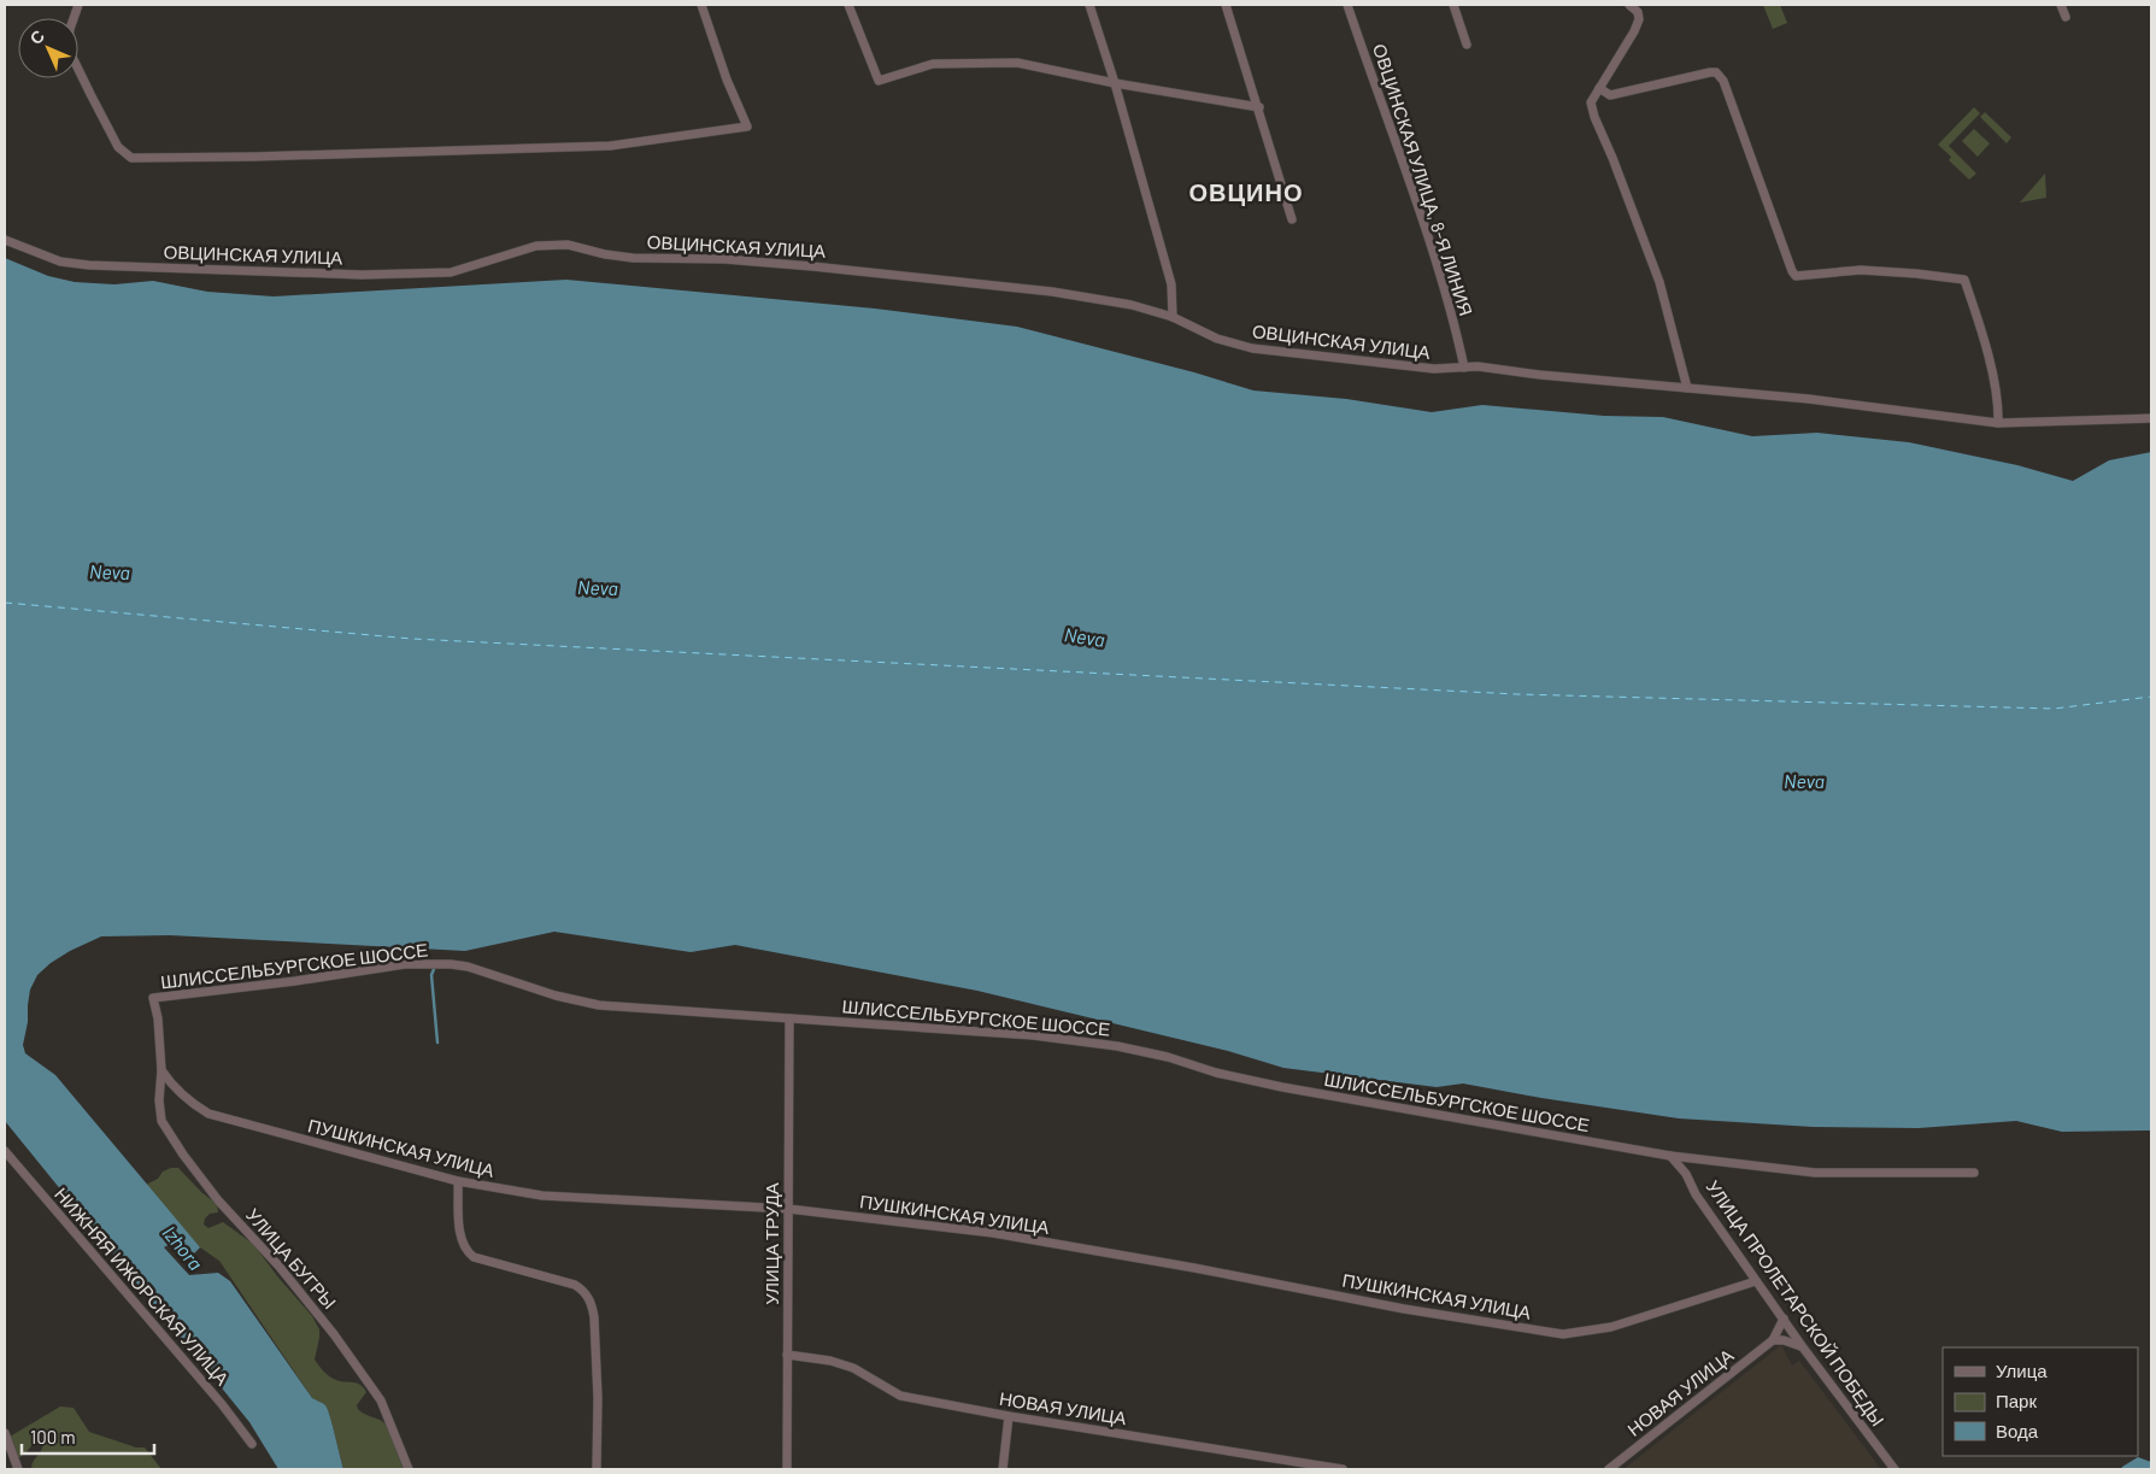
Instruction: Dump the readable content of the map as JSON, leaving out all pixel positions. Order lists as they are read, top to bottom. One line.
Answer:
{"streets":{"street":["ОВЦИНСКАЯ УЛИЦА, 8-Я ЛИНИЯ","ОВЦИНСКАЯ УЛИЦА","ШЛИССЕЛЬБУРГСКОЕ ШОССЕ","ПУШКИНСКАЯ УЛИЦА","УЛИЦА ТРУДА","УЛИЦА БУГРЫ","НИЖНЯЯ ИЖОРСКАЯ УЛИЦА","УЛИЦА ПРОЛЕТАРСКОЙ ПОБЕДЫ","НОВАЯ УЛИЦА"]},"crossings":[["ОВЦИНСКАЯ УЛИЦА, 8-Я ЛИНИЯ","ОВЦИНСКАЯ УЛИЦА"],["ШЛИССЕЛЬБУРГСКОЕ ШОССЕ","УЛИЦА ТРУДА"],["ШЛИССЕЛЬБУРГСКОЕ ШОССЕ","УЛИЦА БУГРЫ"],["ШЛИССЕЛЬБУРГСКОЕ ШОССЕ","УЛИЦА ПРОЛЕТАРСКОЙ ПОБЕДЫ"],["ПУШКИНСКАЯ УЛИЦА","УЛИЦА ТРУДА"],["ПУШКИНСКАЯ УЛИЦА","УЛИЦА БУГРЫ"],["ПУШКИНСКАЯ УЛИЦА","УЛИЦА ПРОЛЕТАРСКОЙ ПОБЕДЫ"],["УЛИЦА ТРУДА","НОВАЯ УЛИЦА"],["УЛИЦА ПРОЛЕТАРСКОЙ ПОБЕДЫ","НОВАЯ УЛИЦА"]],"districts":["ОВЦИНО"],"water":["Neva","Izhora"],"legend":["Улица","Парк","Вода"],"scale_bar":"100 m","north":"top left"}
